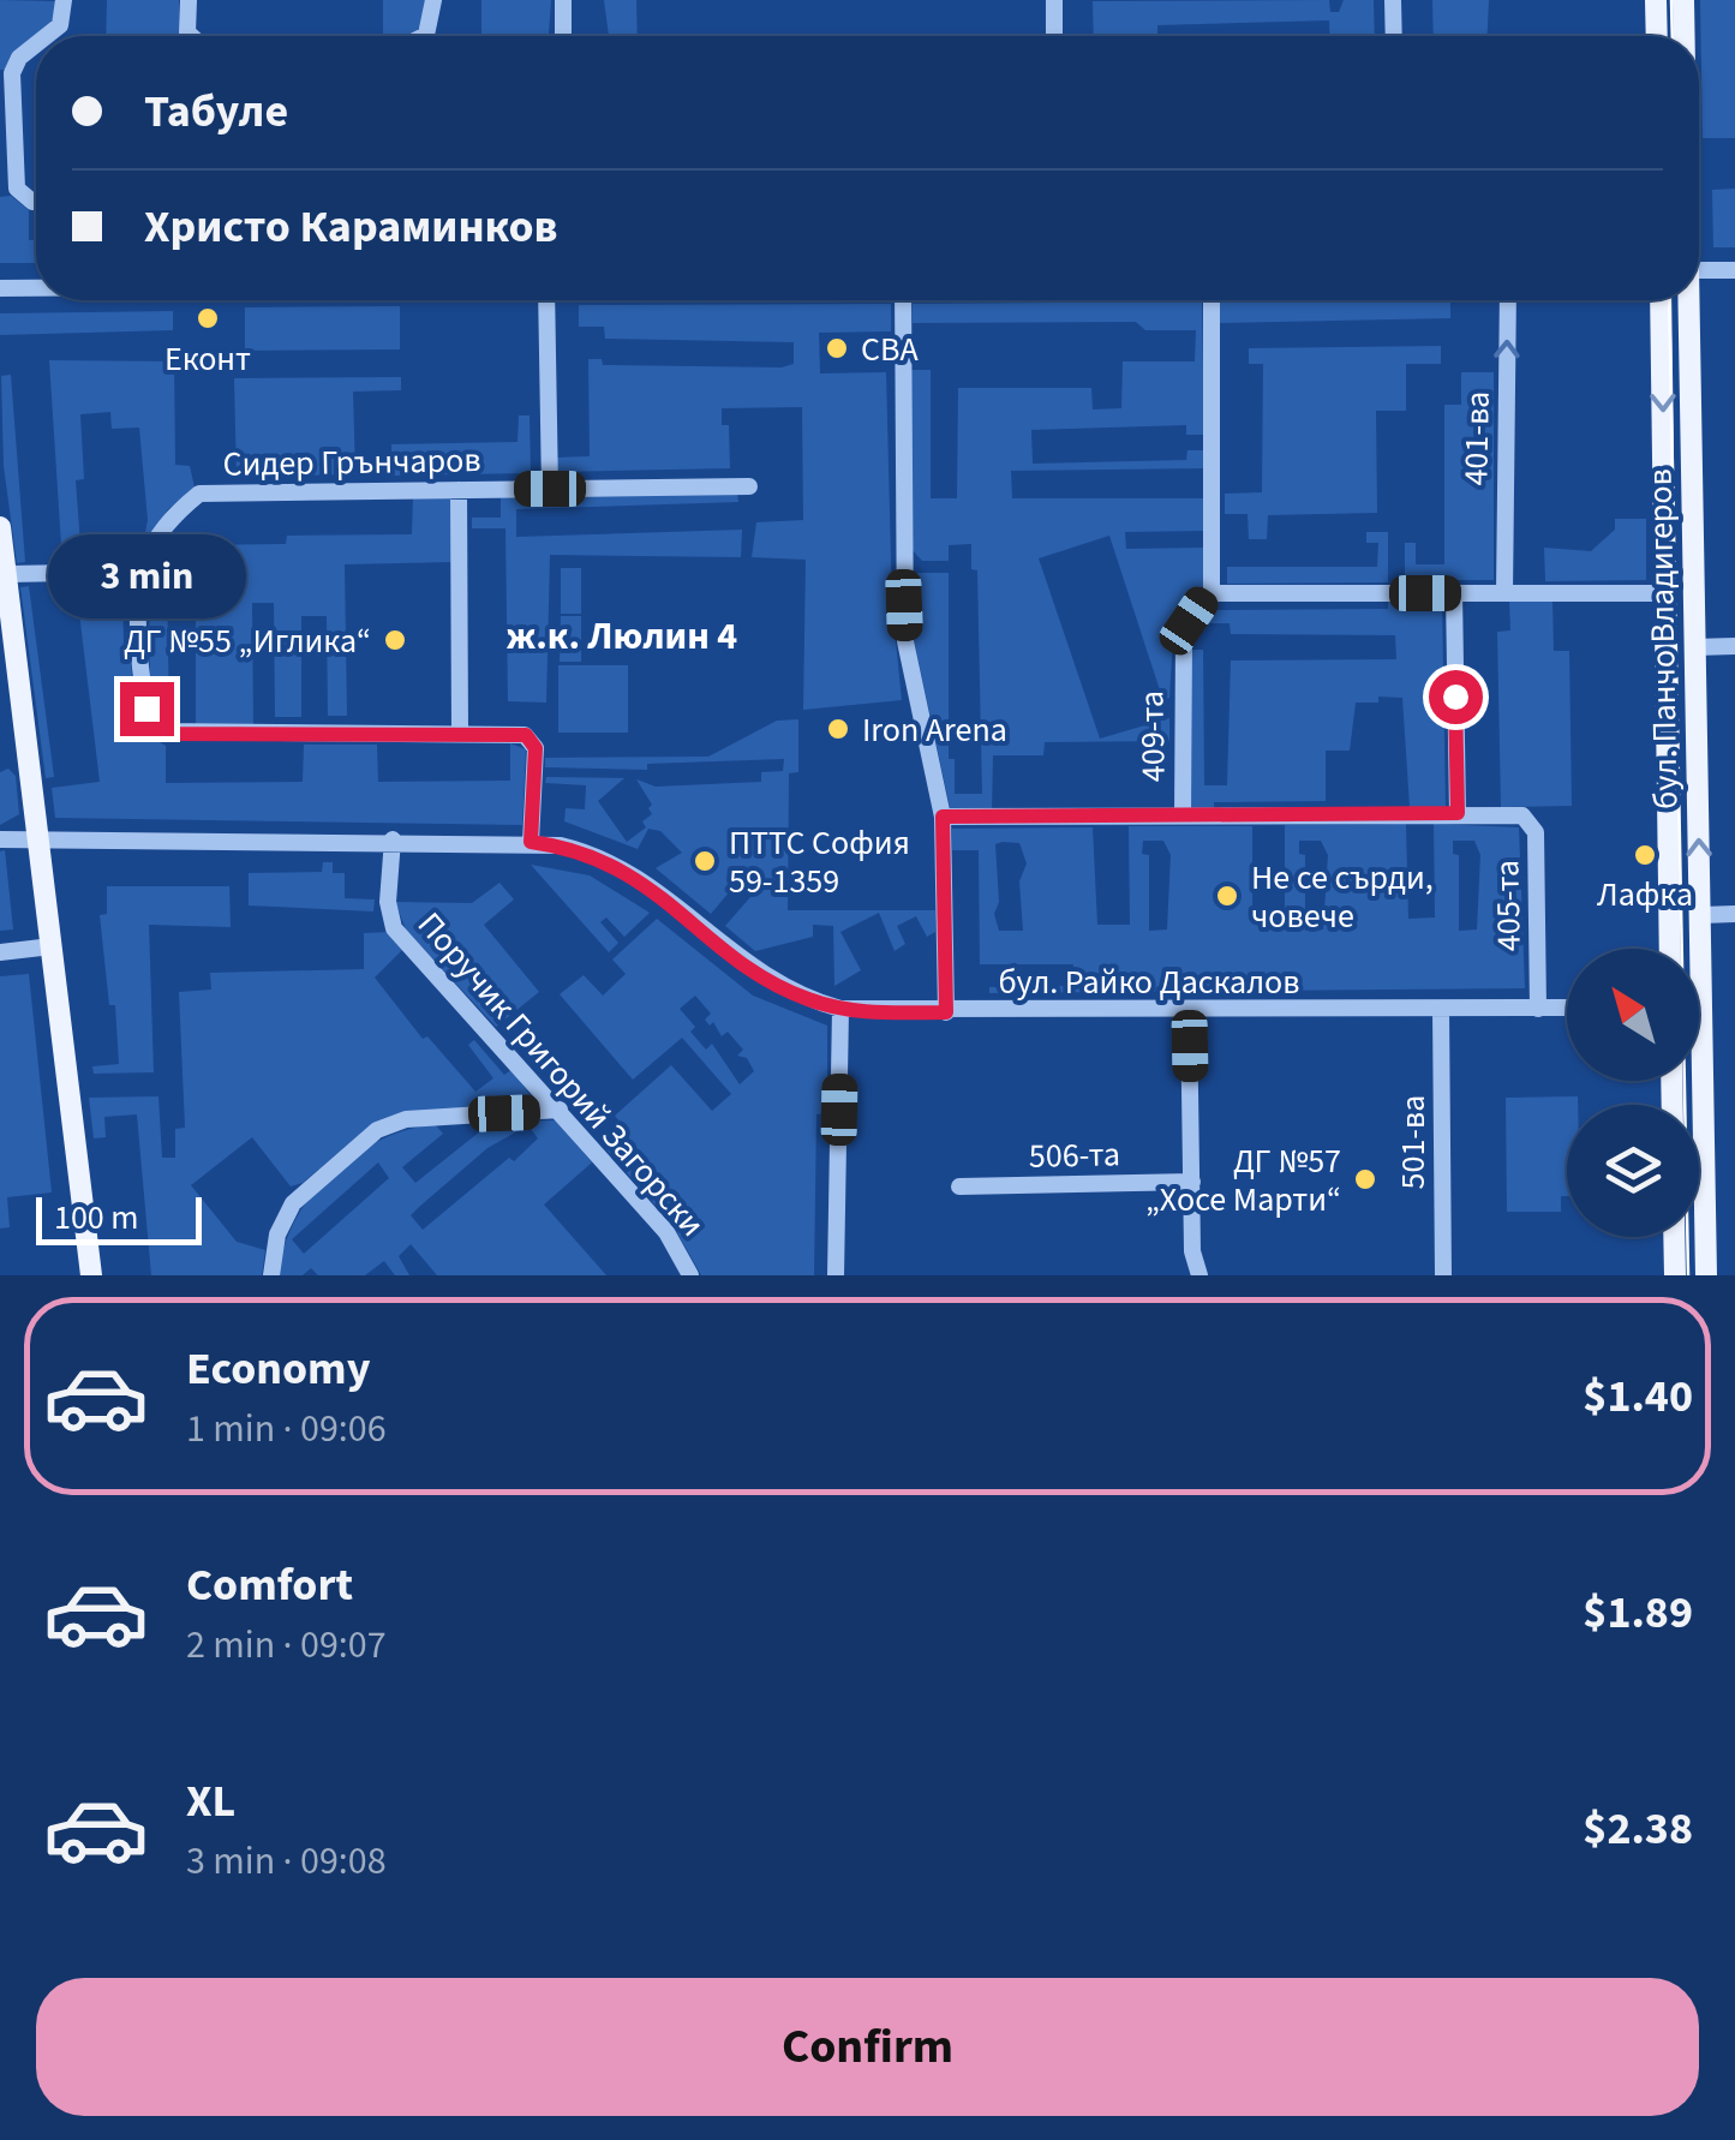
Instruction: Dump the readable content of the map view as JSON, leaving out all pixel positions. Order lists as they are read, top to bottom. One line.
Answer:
{"streets":{"main road":["бул. Панчо Владигеров"],"street":["401-ва","Сидер Грънчаров","409-та","405-та","бул. Райко Даскалов","Поручик Григорий Загорски","501-ва","506-та"]},"crossings":[["405-та","бул. Райко Даскалов"],["бул. Райко Даскалов","Поручик Григорий Загорски"],["бул. Райко Даскалов","501-ва"]],"one_way":["401-ва"],"districts":["ж.к. Люлин 4"],"places":["Еконт","CBA","ДГ №55 „Иглика“","Iron Arena","Лафка","ПТТС София 59-1359","Не се сърди, човече","ДГ №57 „Хосе Марти“"],"scale_bar":"100 m","north":"top left","page":{"banner":["Табуле","Христо Караминков"],"bubble":"3 min","scale":"100 m","list":[{"name":"Economy","note":"1 min · 09:06","value":"$1.40"},{"name":"Comfort","note":"2 min · 09:07","value":"$1.89"},{"name":"XL","note":"3 min · 09:08","value":"$2.38"}],"buttons":"Confirm"}}
